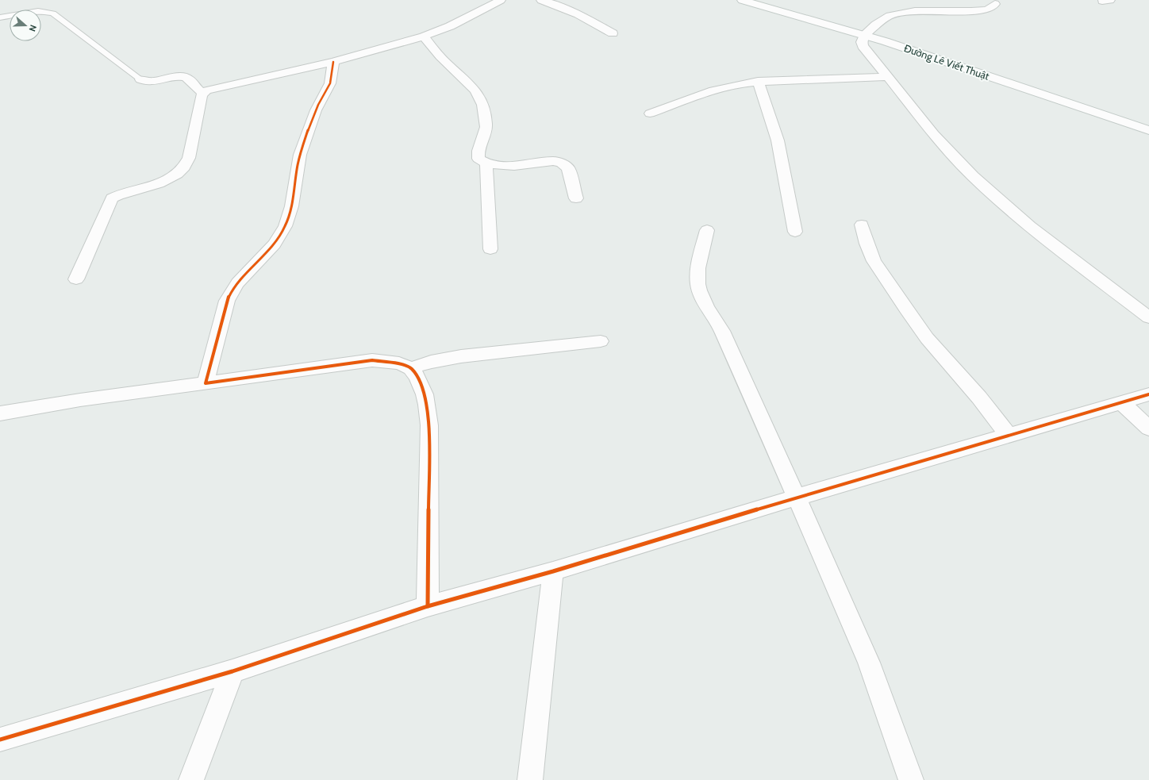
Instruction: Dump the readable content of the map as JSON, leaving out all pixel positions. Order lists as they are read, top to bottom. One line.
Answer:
{"streets":{"street":["Đường Lê Viết Thuật"]},"north":"right"}
